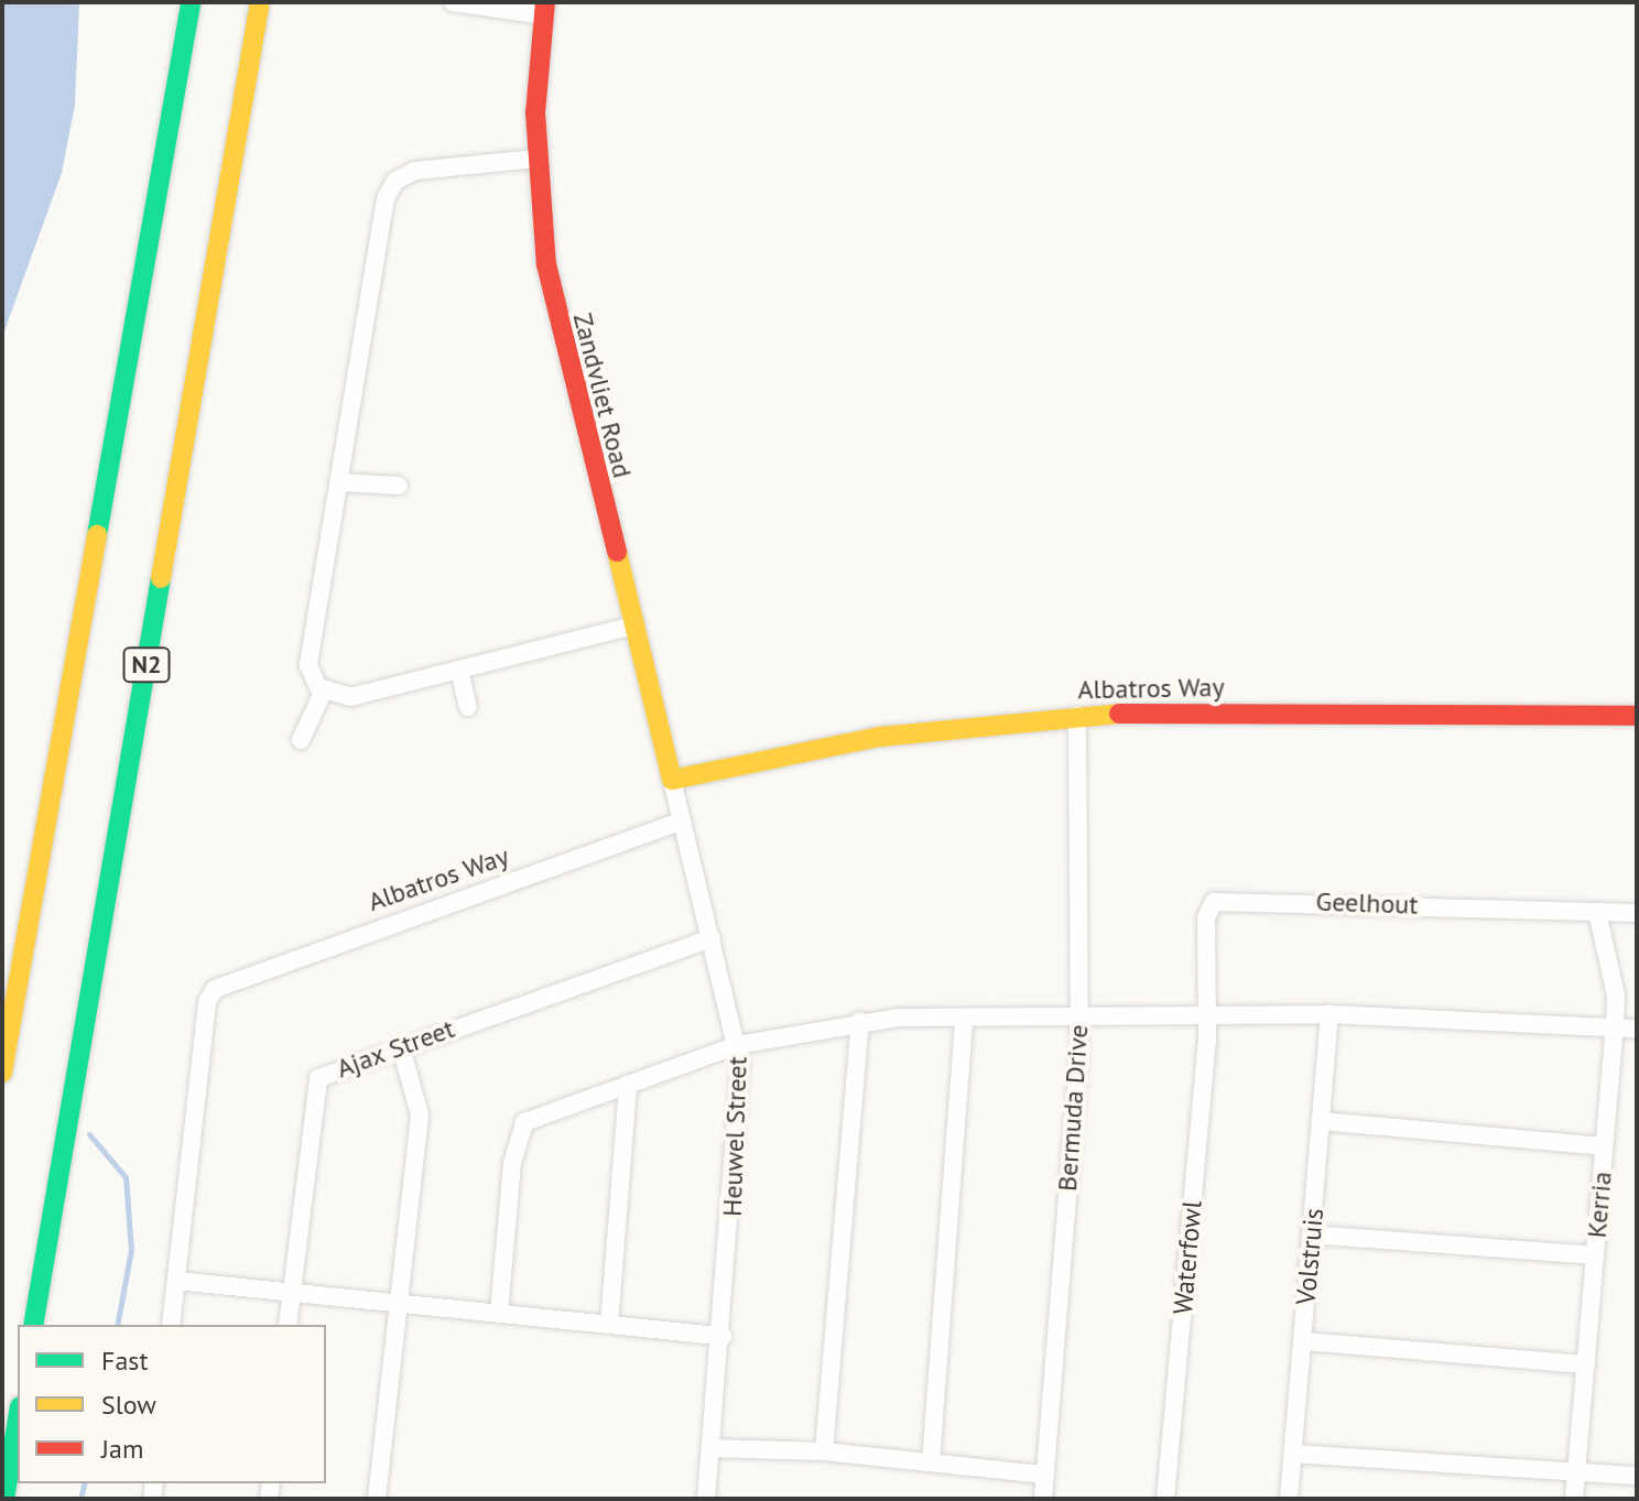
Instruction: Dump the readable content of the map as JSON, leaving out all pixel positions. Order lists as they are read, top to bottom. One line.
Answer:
{"streets":{"main road":["Zandvliet Road","N2","Albatros Way"],"street":["Geelhout","Ajax Street","Bermuda Drive","Heuwel Street","Kerria","Volstruis","Waterfowl"]},"crossings":[["Zandvliet Road","Albatros Way"],["Zandvliet Road","Heuwel Street"],["Albatros Way","Bermuda Drive"],["Albatros Way","Heuwel Street"],["Geelhout","Kerria"],["Geelhout","Waterfowl"],["Ajax Street","Heuwel Street"]],"legend":["Fast","Slow","Jam"]}
